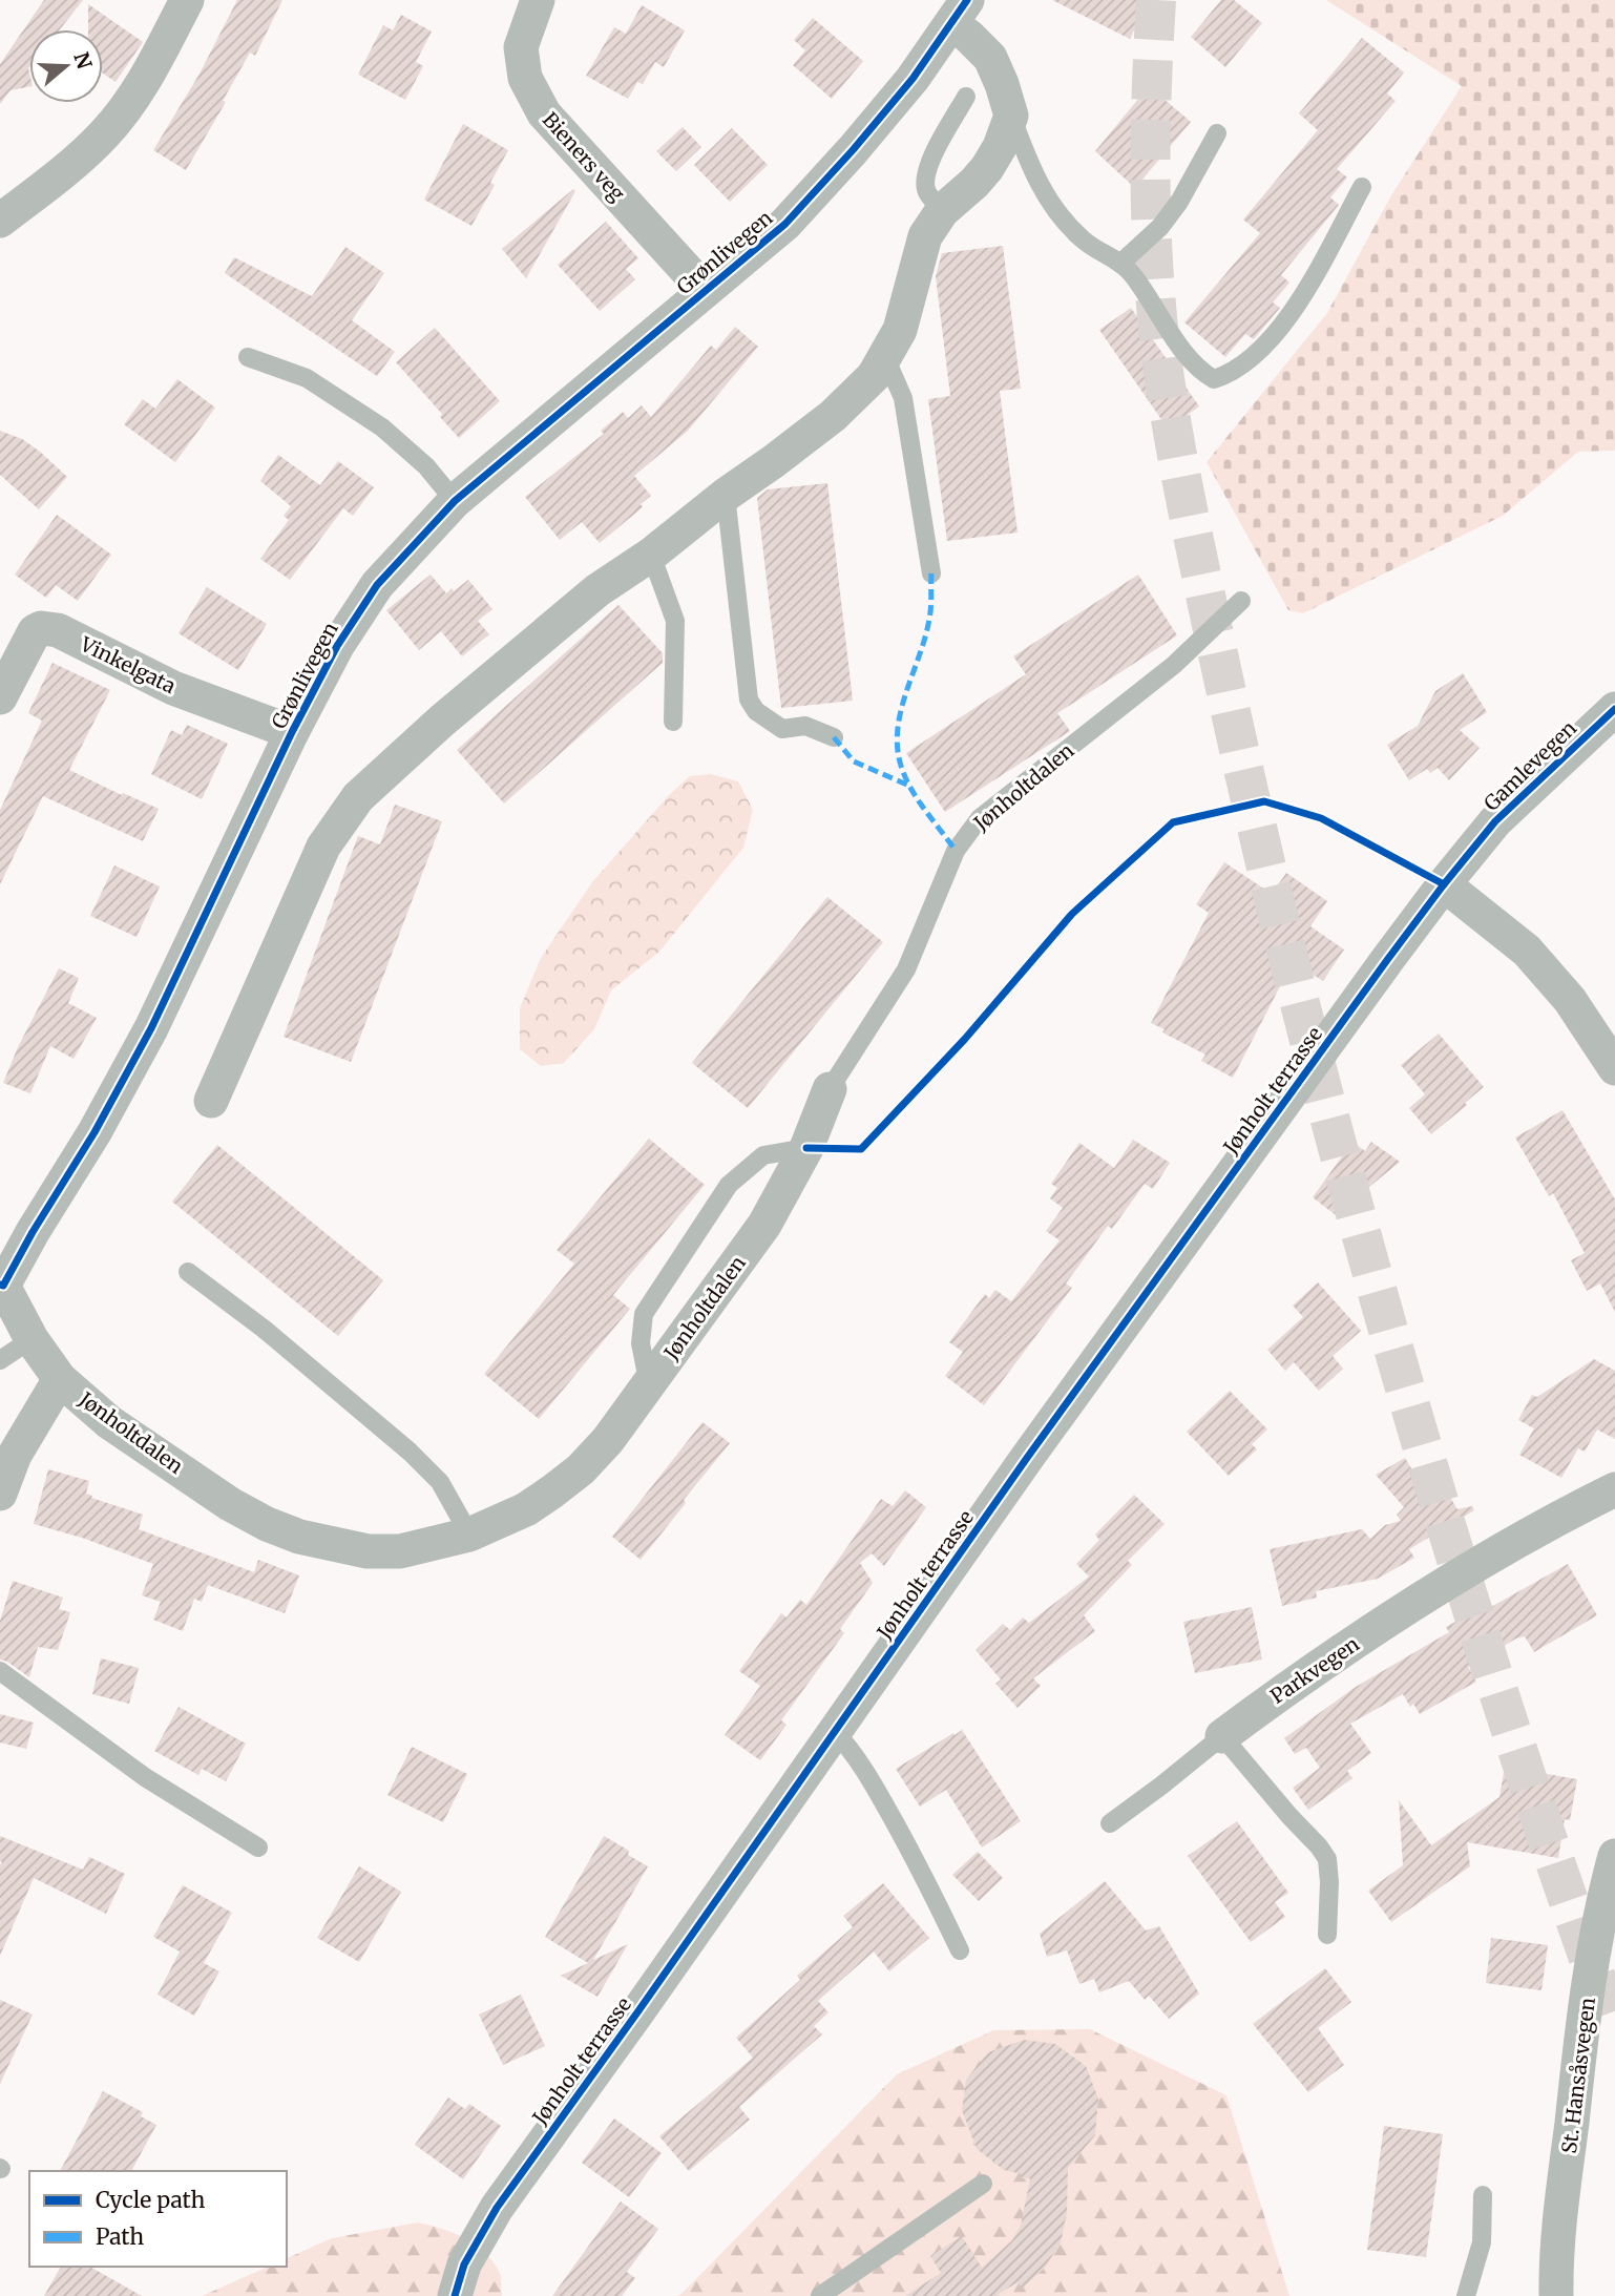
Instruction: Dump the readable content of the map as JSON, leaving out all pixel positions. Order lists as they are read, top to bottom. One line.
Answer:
{"streets":{"street":["Bieners veg","Grønlivegen","Vinkelgata","Gamlevegen","Jønholtdalen","Jønholt terrasse","Parkvegen","St. Hansåsvegen"]},"crossings":[["Bieners veg","Grønlivegen"],["Grønlivegen","Vinkelgata"],["Grønlivegen","Jønholtdalen"],["Gamlevegen","Jønholt terrasse"]],"legend":["Cycle path","Path"],"north":"right"}
